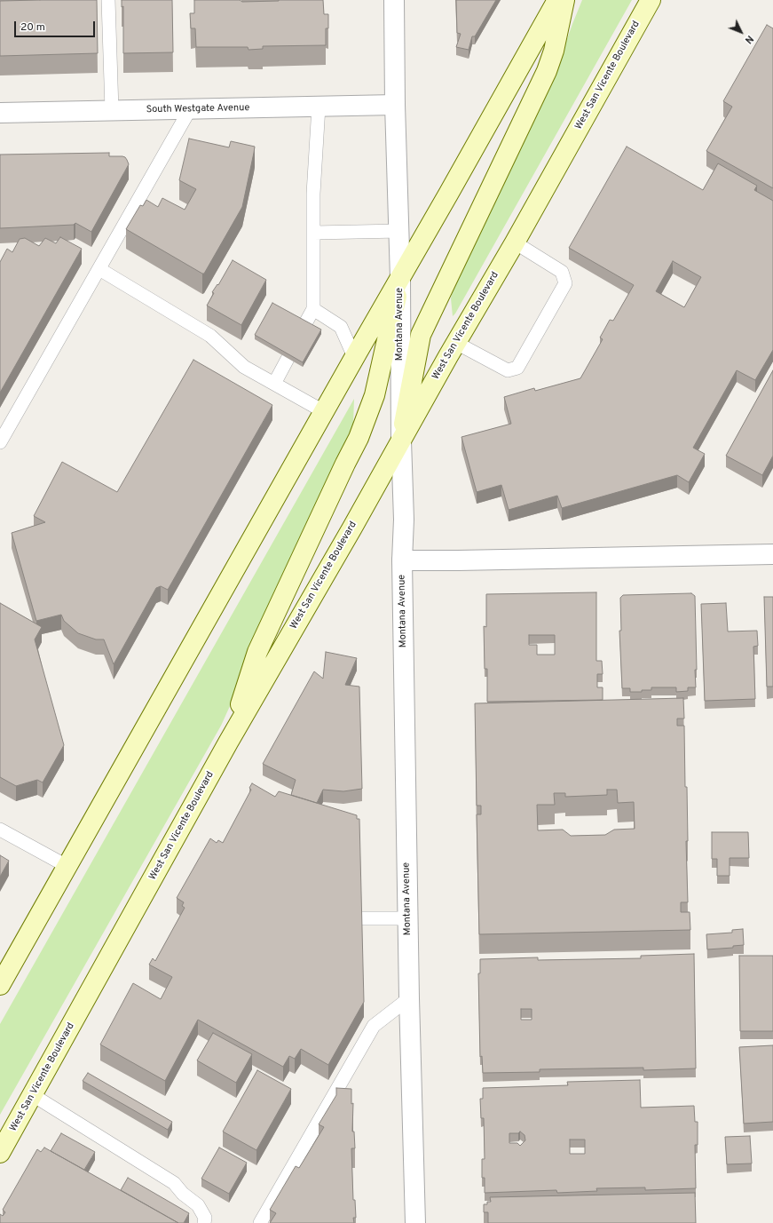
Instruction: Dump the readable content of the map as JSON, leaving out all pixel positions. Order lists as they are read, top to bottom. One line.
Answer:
{"streets":{"main road":["West San Vicente Boulevard"],"street":["South Westgate Avenue","Montana Avenue"]},"crossings":[["West San Vicente Boulevard","Montana Avenue"],["South Westgate Avenue","Montana Avenue"]],"scale_bar":"20 m","north":"bottom right"}
